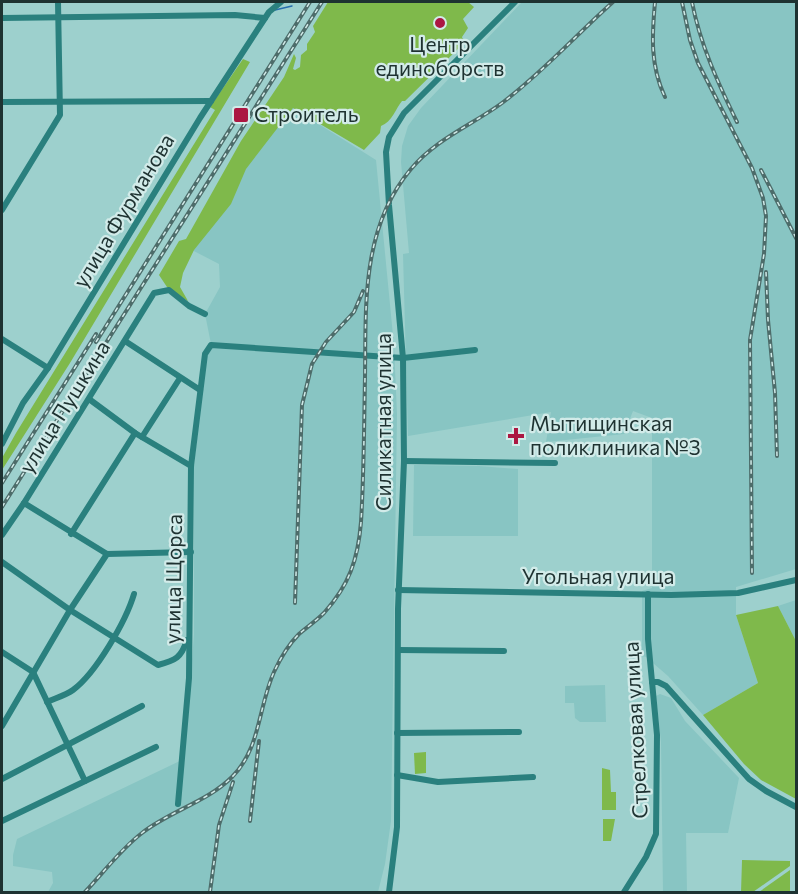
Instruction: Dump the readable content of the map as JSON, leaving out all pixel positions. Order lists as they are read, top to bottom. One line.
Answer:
{"streets":{"street":["улица Фурманова","улица Пушкина","Силикатная улица","Угольная улица","улица Щорса","Стрелковая улица"]},"crossings":[["Силикатная улица","Угольная улица"],["Силикатная улица","улица Щорса"],["Угольная улица","Стрелковая улица"]],"places":{"other":["Центр единоборств"],"transit":["Строитель"],"health":["Мытищинская поликлиника №3"]}}
